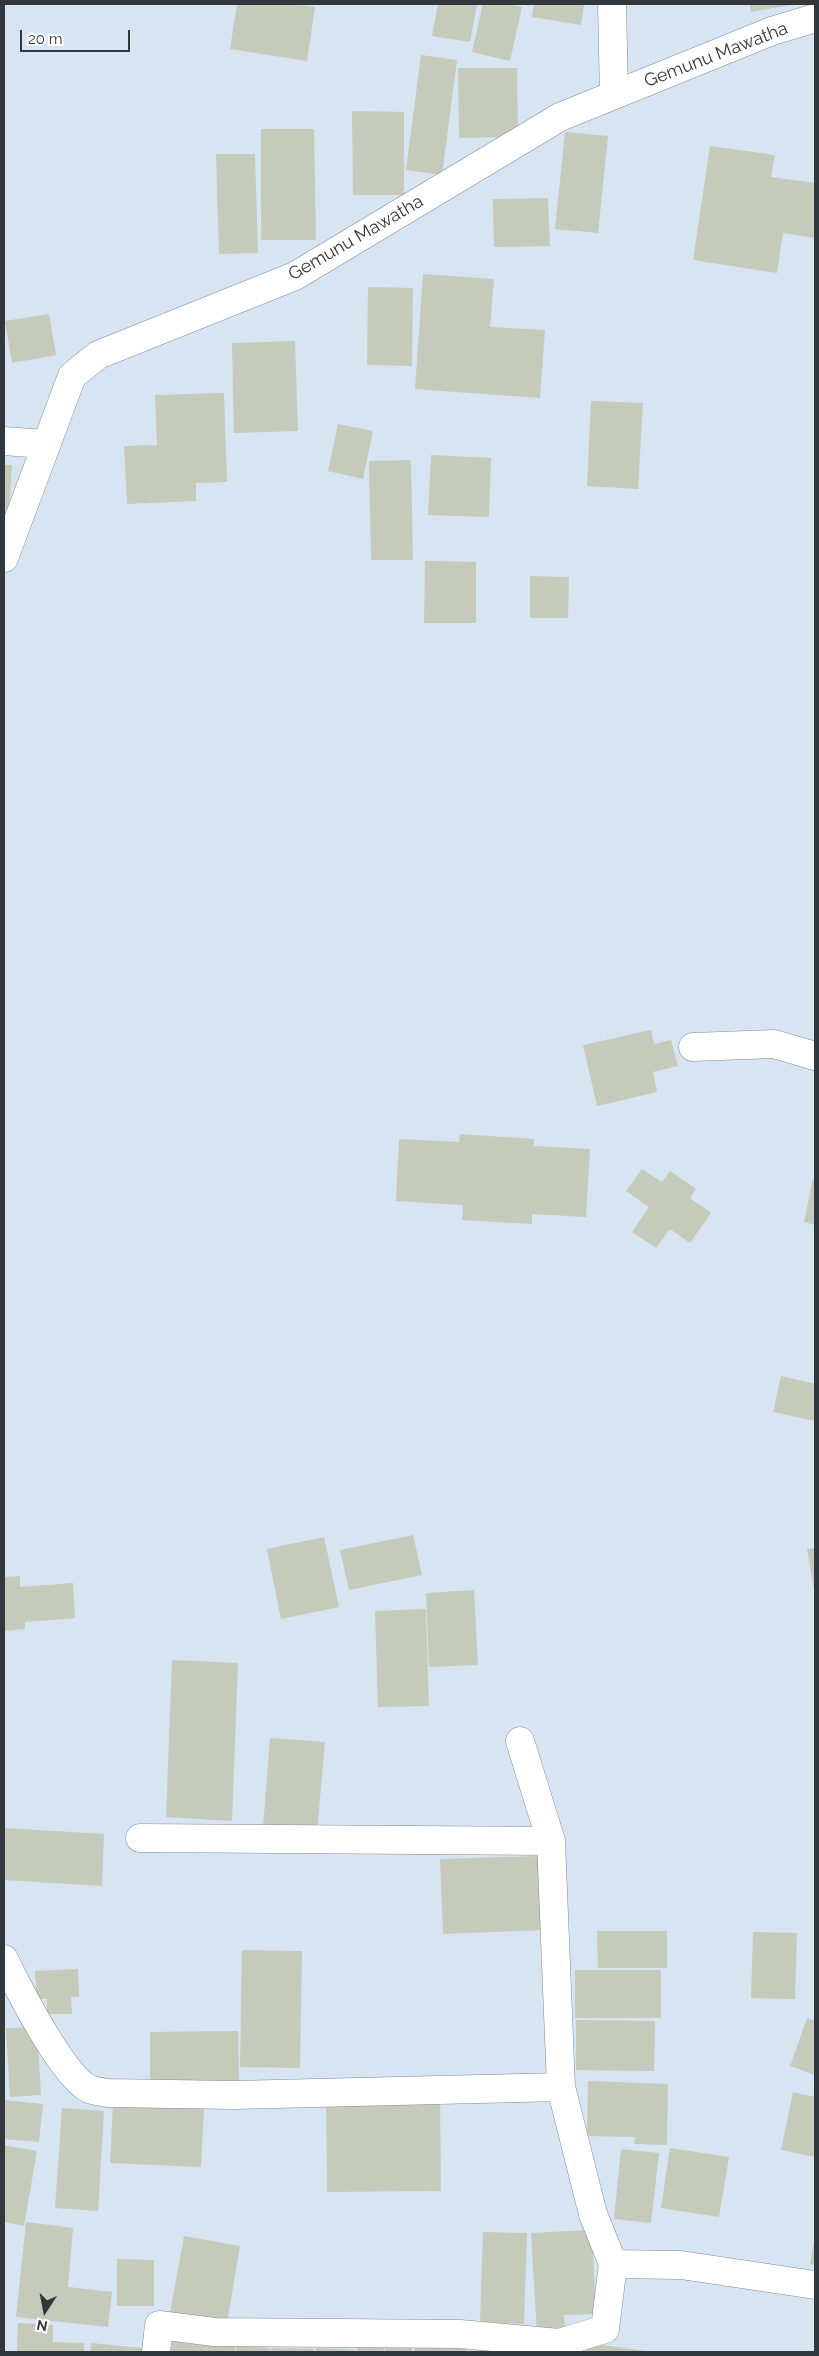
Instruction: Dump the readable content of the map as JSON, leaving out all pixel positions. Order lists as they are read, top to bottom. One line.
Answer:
{"streets":{"street":["Gemunu Mawatha"]},"scale_bar":"20 m","north":"bottom"}
